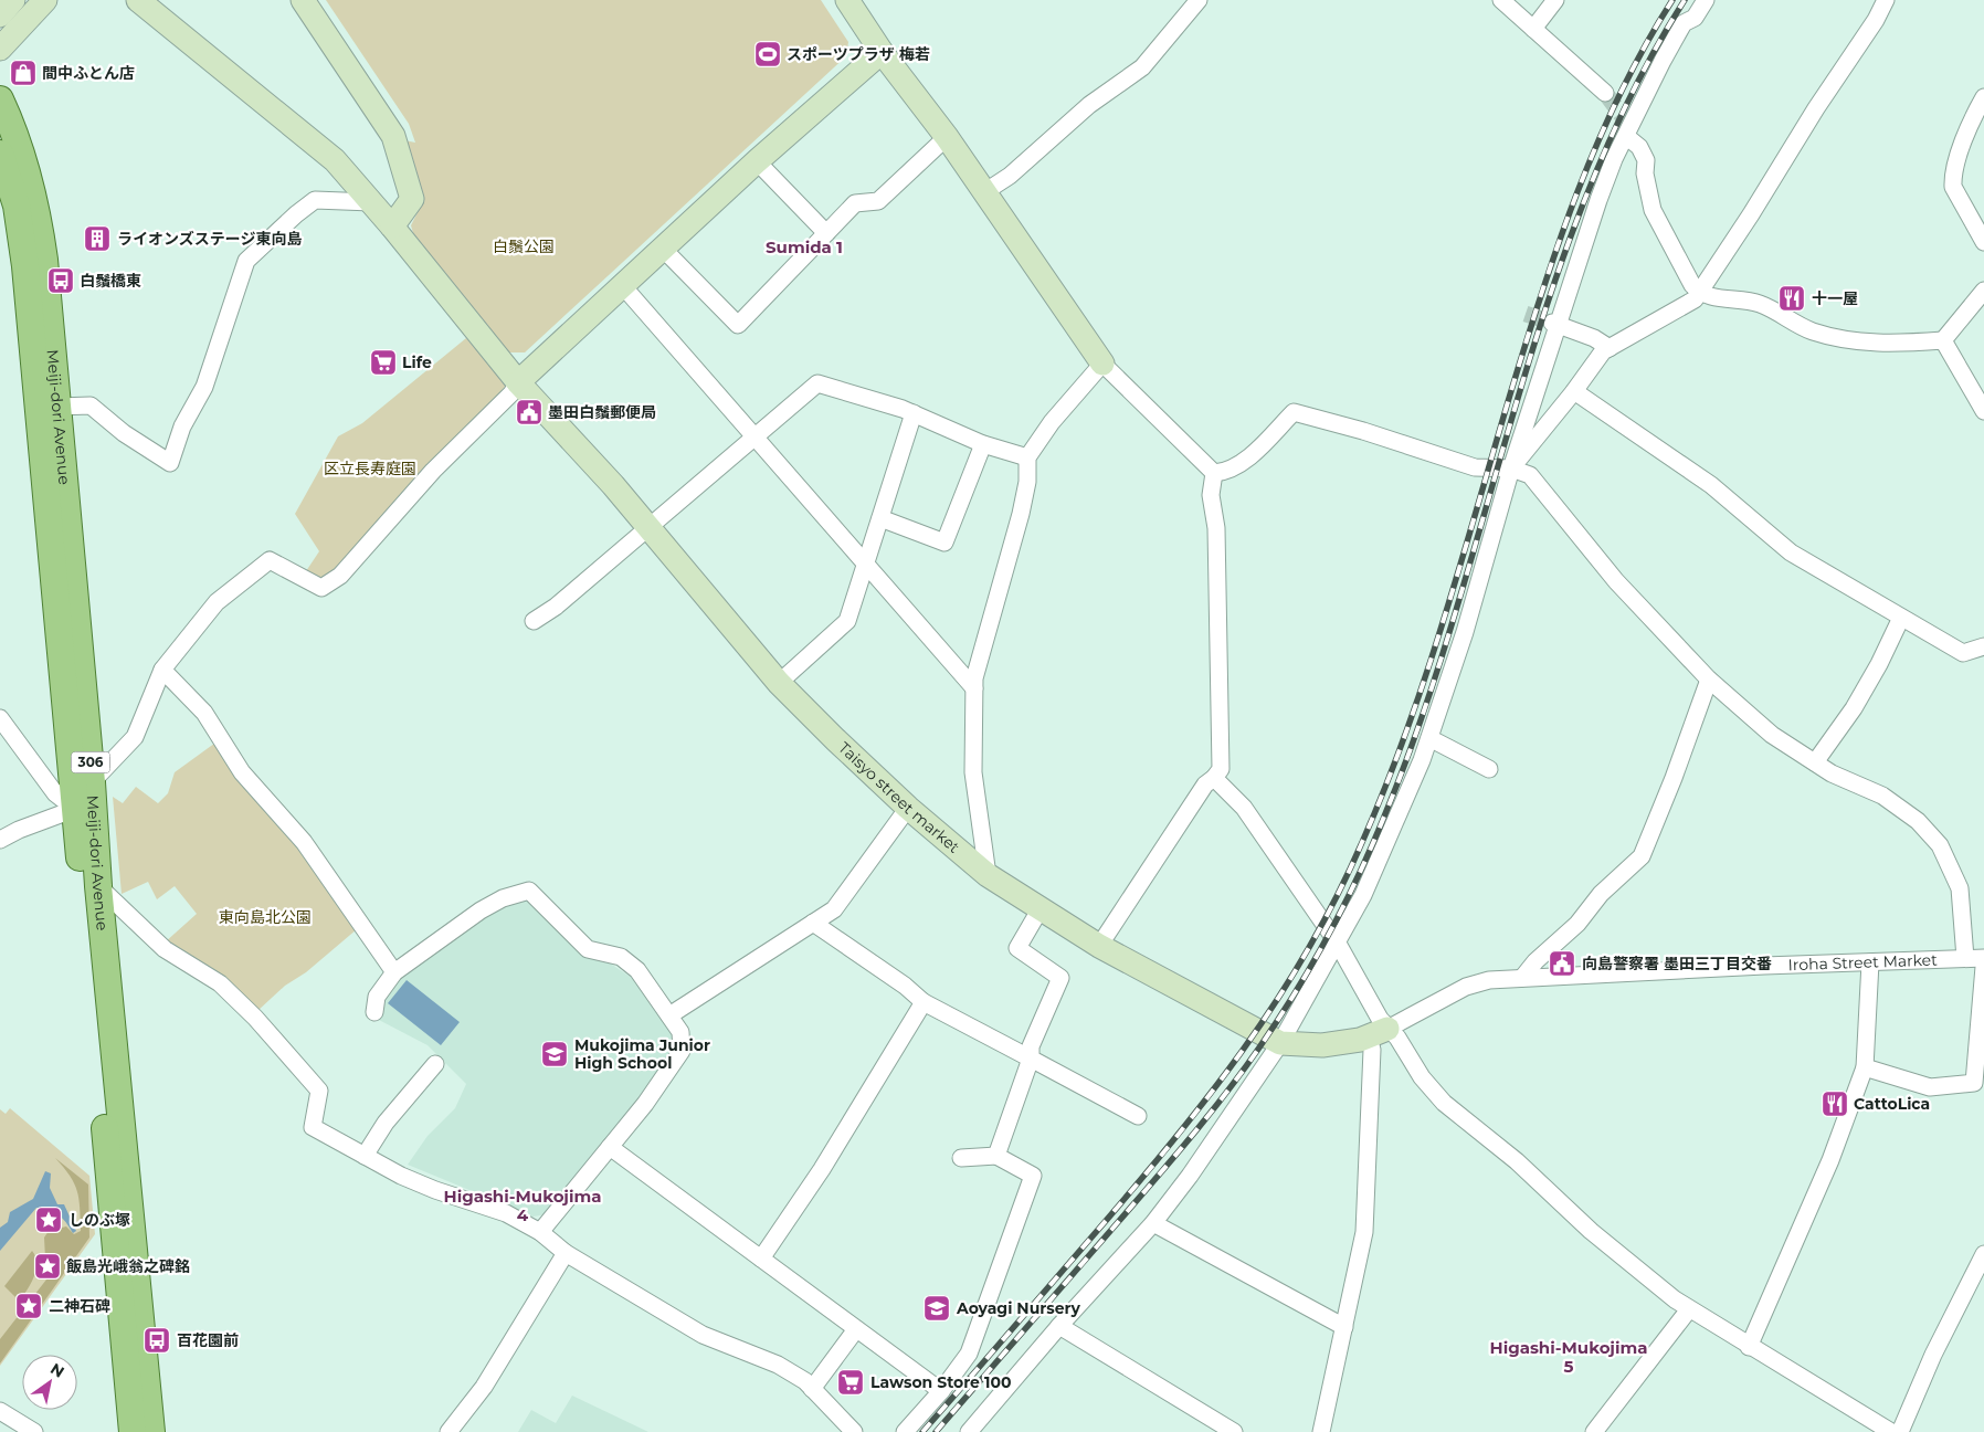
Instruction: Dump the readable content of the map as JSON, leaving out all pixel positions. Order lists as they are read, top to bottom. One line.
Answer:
{"streets":{"main road":["Meiji-dori Avenue","306"],"street":["Taisyo street market","Iroha Street Market"]},"crossings":[["Taisyo street market","Iroha Street Market"]],"districts":["Sumida 1","Higashi-Mukojima 4","Higashi-Mukojima 5"],"parks":["白鬚公園","区立長寿庭園","東向島北公園"],"places":{"sports":["スポーツプラザ 梅若"],"shop":["間中ふとん店"],"building":["ライオンズステージ東向島"],"bus stop":["白鬚橋東","百花園前"],"restaurant":["十一屋","CattoLica"],"supermarket":["Life","Lawson Store 100"],"public building":["墨田白鬚郵便局","向島警察署 墨田三丁目交番"],"school or university":["Mukojima Junior High School","Aoyagi Nursery"],"place":["しのぶ塚","飯島光峨翁之碑銘","二神石碑"]},"north":"top right"}
